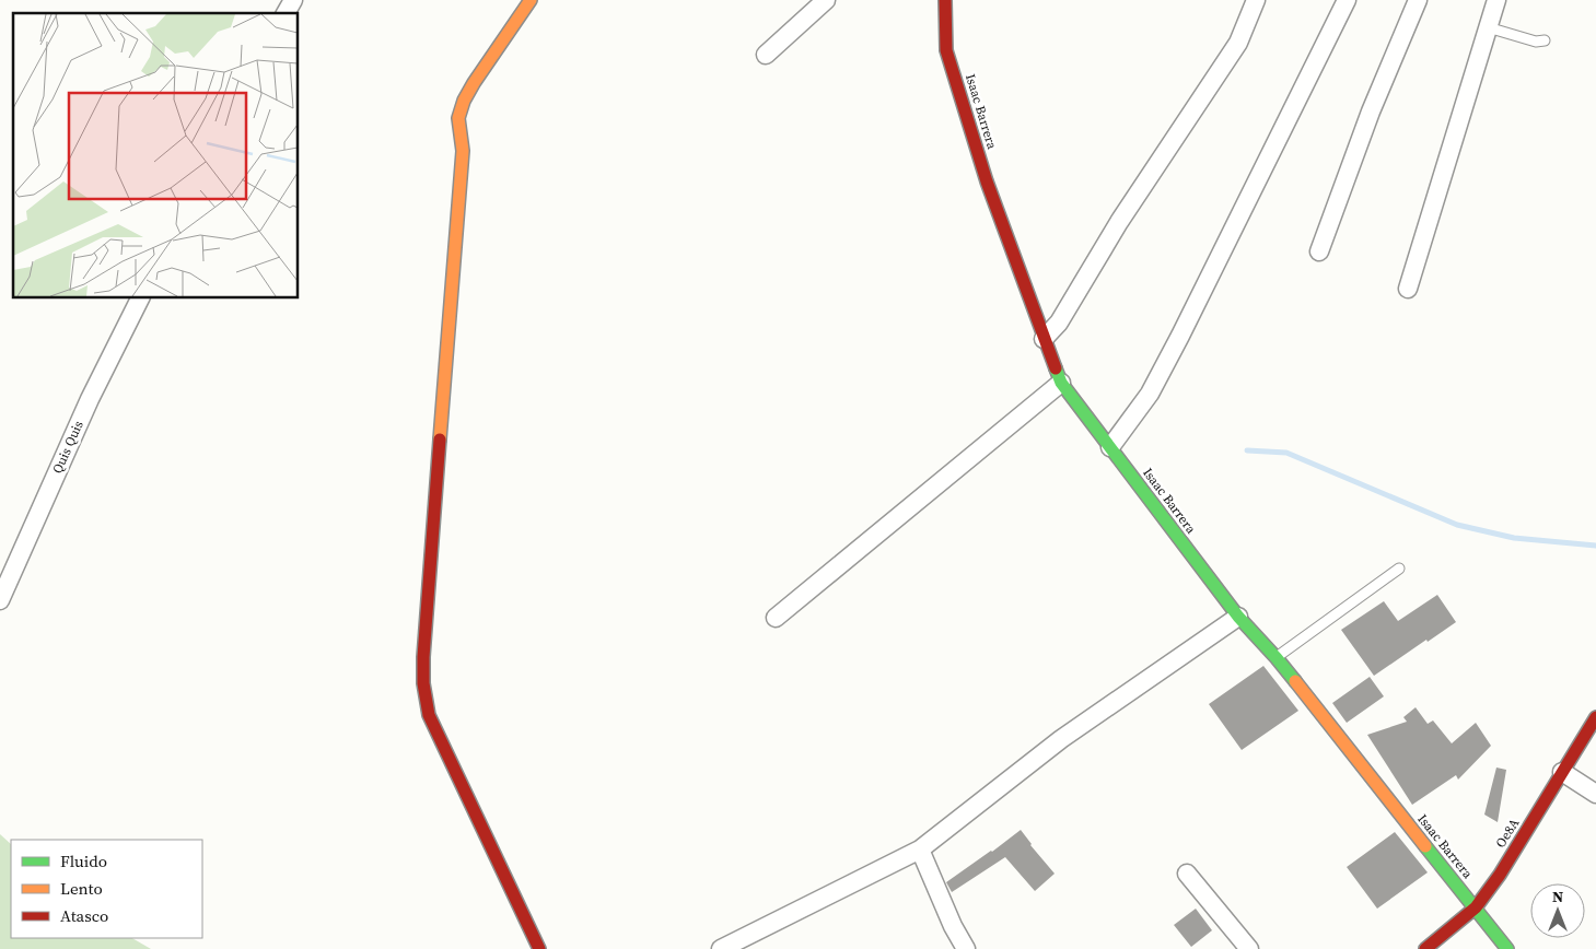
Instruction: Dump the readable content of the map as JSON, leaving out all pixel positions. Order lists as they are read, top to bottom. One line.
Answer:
{"streets":{"street":["Isaac Barrera","Quis Quis","Oe8A"]},"crossings":[["Isaac Barrera","Oe8A"]],"legend":["Fluido","Lento","Atasco"],"north":"top"}
